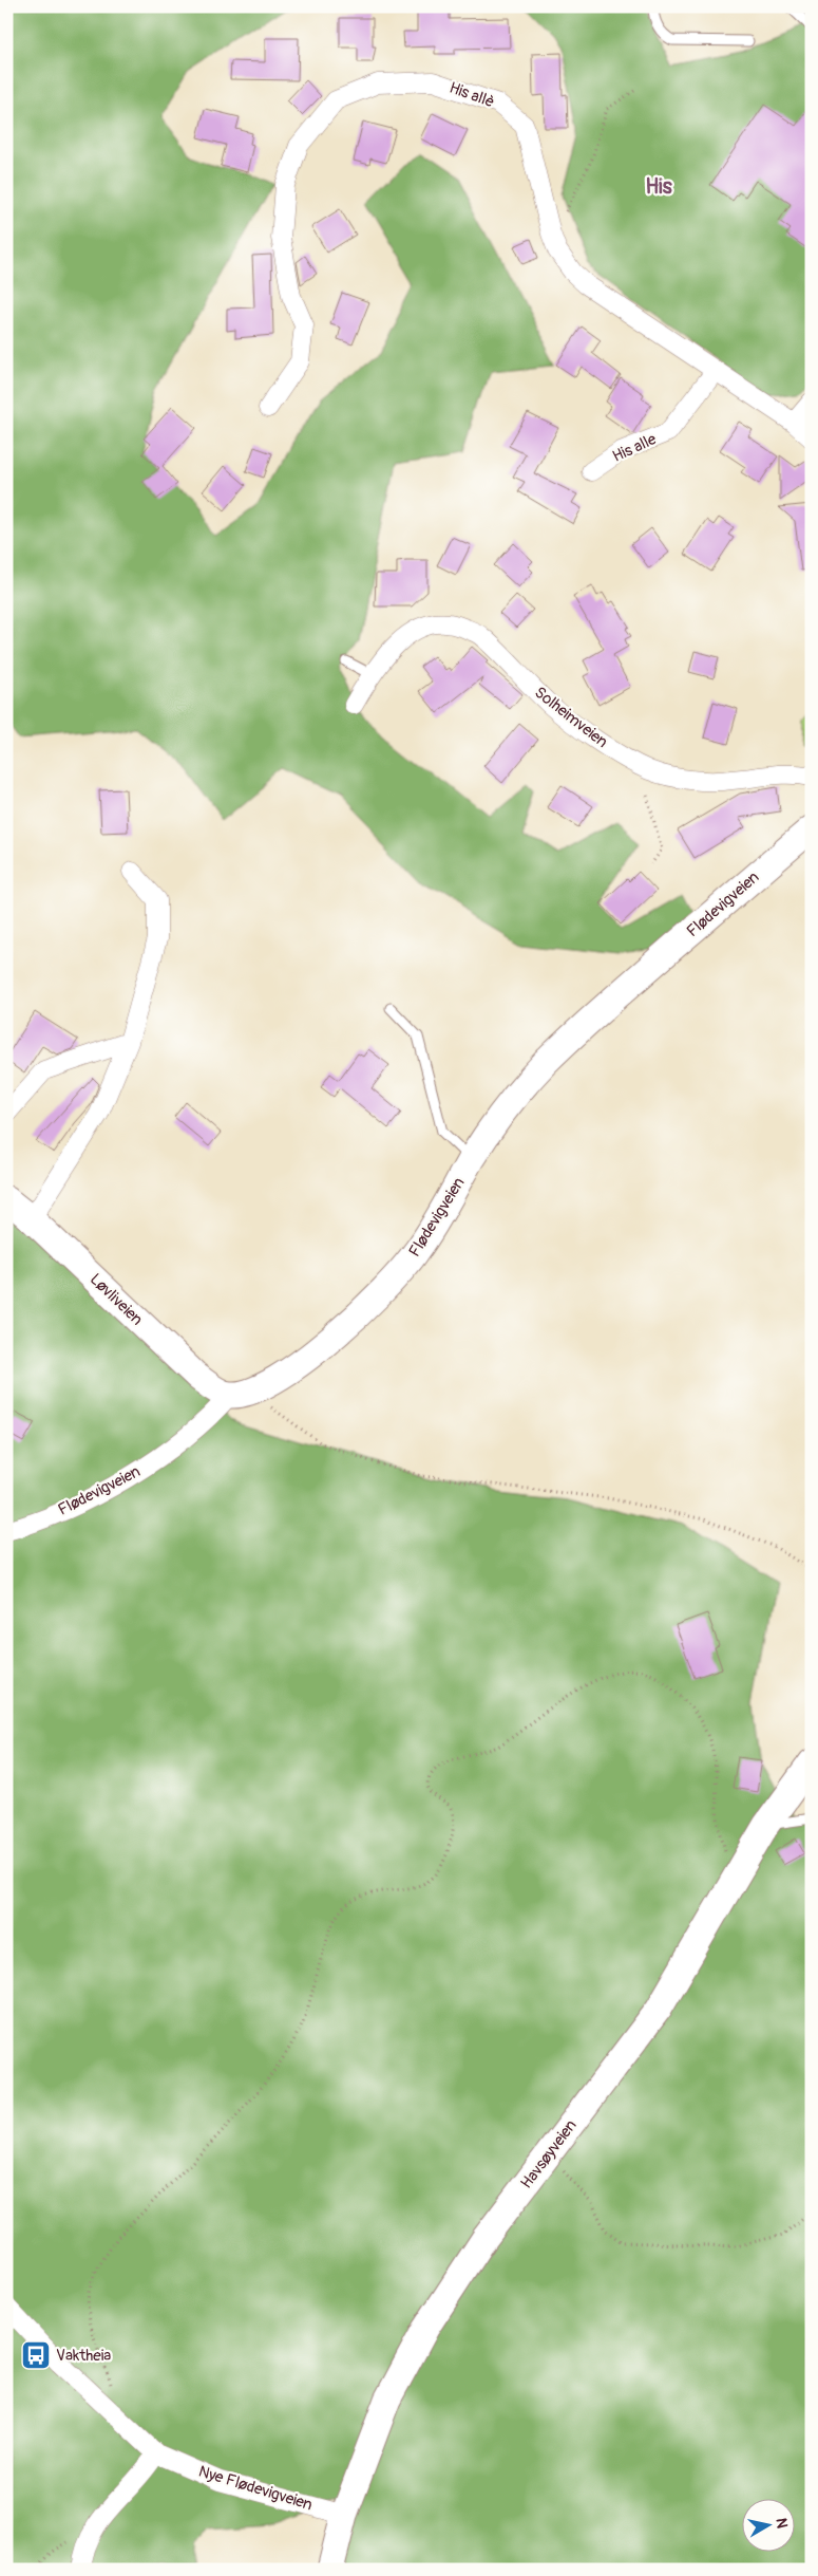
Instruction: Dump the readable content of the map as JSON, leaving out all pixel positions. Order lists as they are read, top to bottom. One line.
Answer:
{"streets":{"main road":["Flødevigveien","Løvliveien","Havsøyveien"],"street":["His allè","His alle","Solheimveien","Nye Flødevigveien"]},"crossings":[["His allè","His alle"],["Flødevigveien","Løvliveien"],["Havsøyveien","Nye Flødevigveien"]],"districts":["His"],"places":{"bus stop":["Vaktheia"]},"north":"right"}
